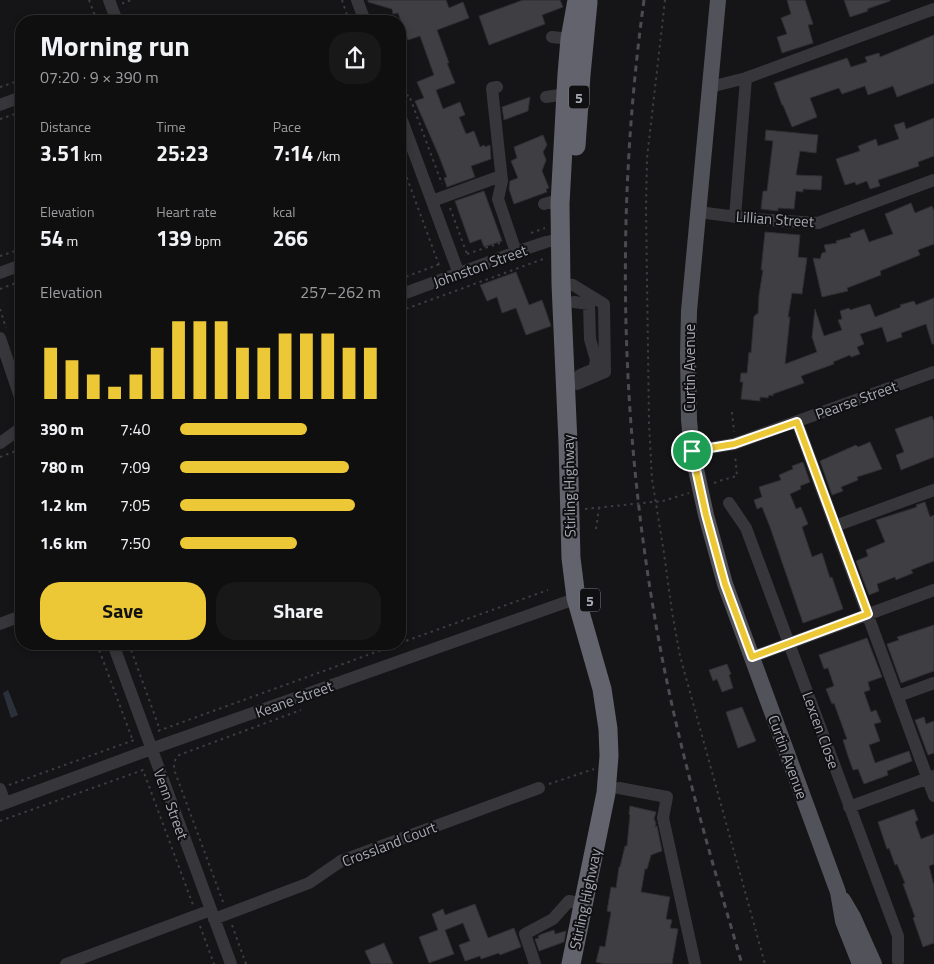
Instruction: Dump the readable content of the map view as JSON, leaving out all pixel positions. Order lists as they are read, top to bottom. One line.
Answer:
{"streets":{"highway":["5","Stirling Highway"],"main road":["Curtin Avenue"],"street":["Lillian Street","Johnston Street","Pearse Street","Keane Street","Lexcen Close","Venn Street","Crossland Court"]},"crossings":[["Lillian Street","Curtin Avenue"],["Johnston Street","Stirling Highway"],["Curtin Avenue","Pearse Street"],["Stirling Highway","Keane Street"],["Keane Street","Venn Street"],["Venn Street","Crossland Court"]],"page":{"heading":["Morning run","07:20 · 9 × 390 m"],"stats":[["Distance","3.51 km"],["Time","25:23"],["Pace","7:14 /km"],["Elevation","54 m"],["Heart rate","139 bpm"],["kcal","266"]],"chart":["Elevation","257–262 m"],"list":[{"name":"390 m","note":"7:40"},{"name":"780 m","note":"7:09"},{"name":"1.2 km","note":"7:05"},{"name":"1.6 km","note":"7:50"}],"buttons":["Save","Share"]}}
